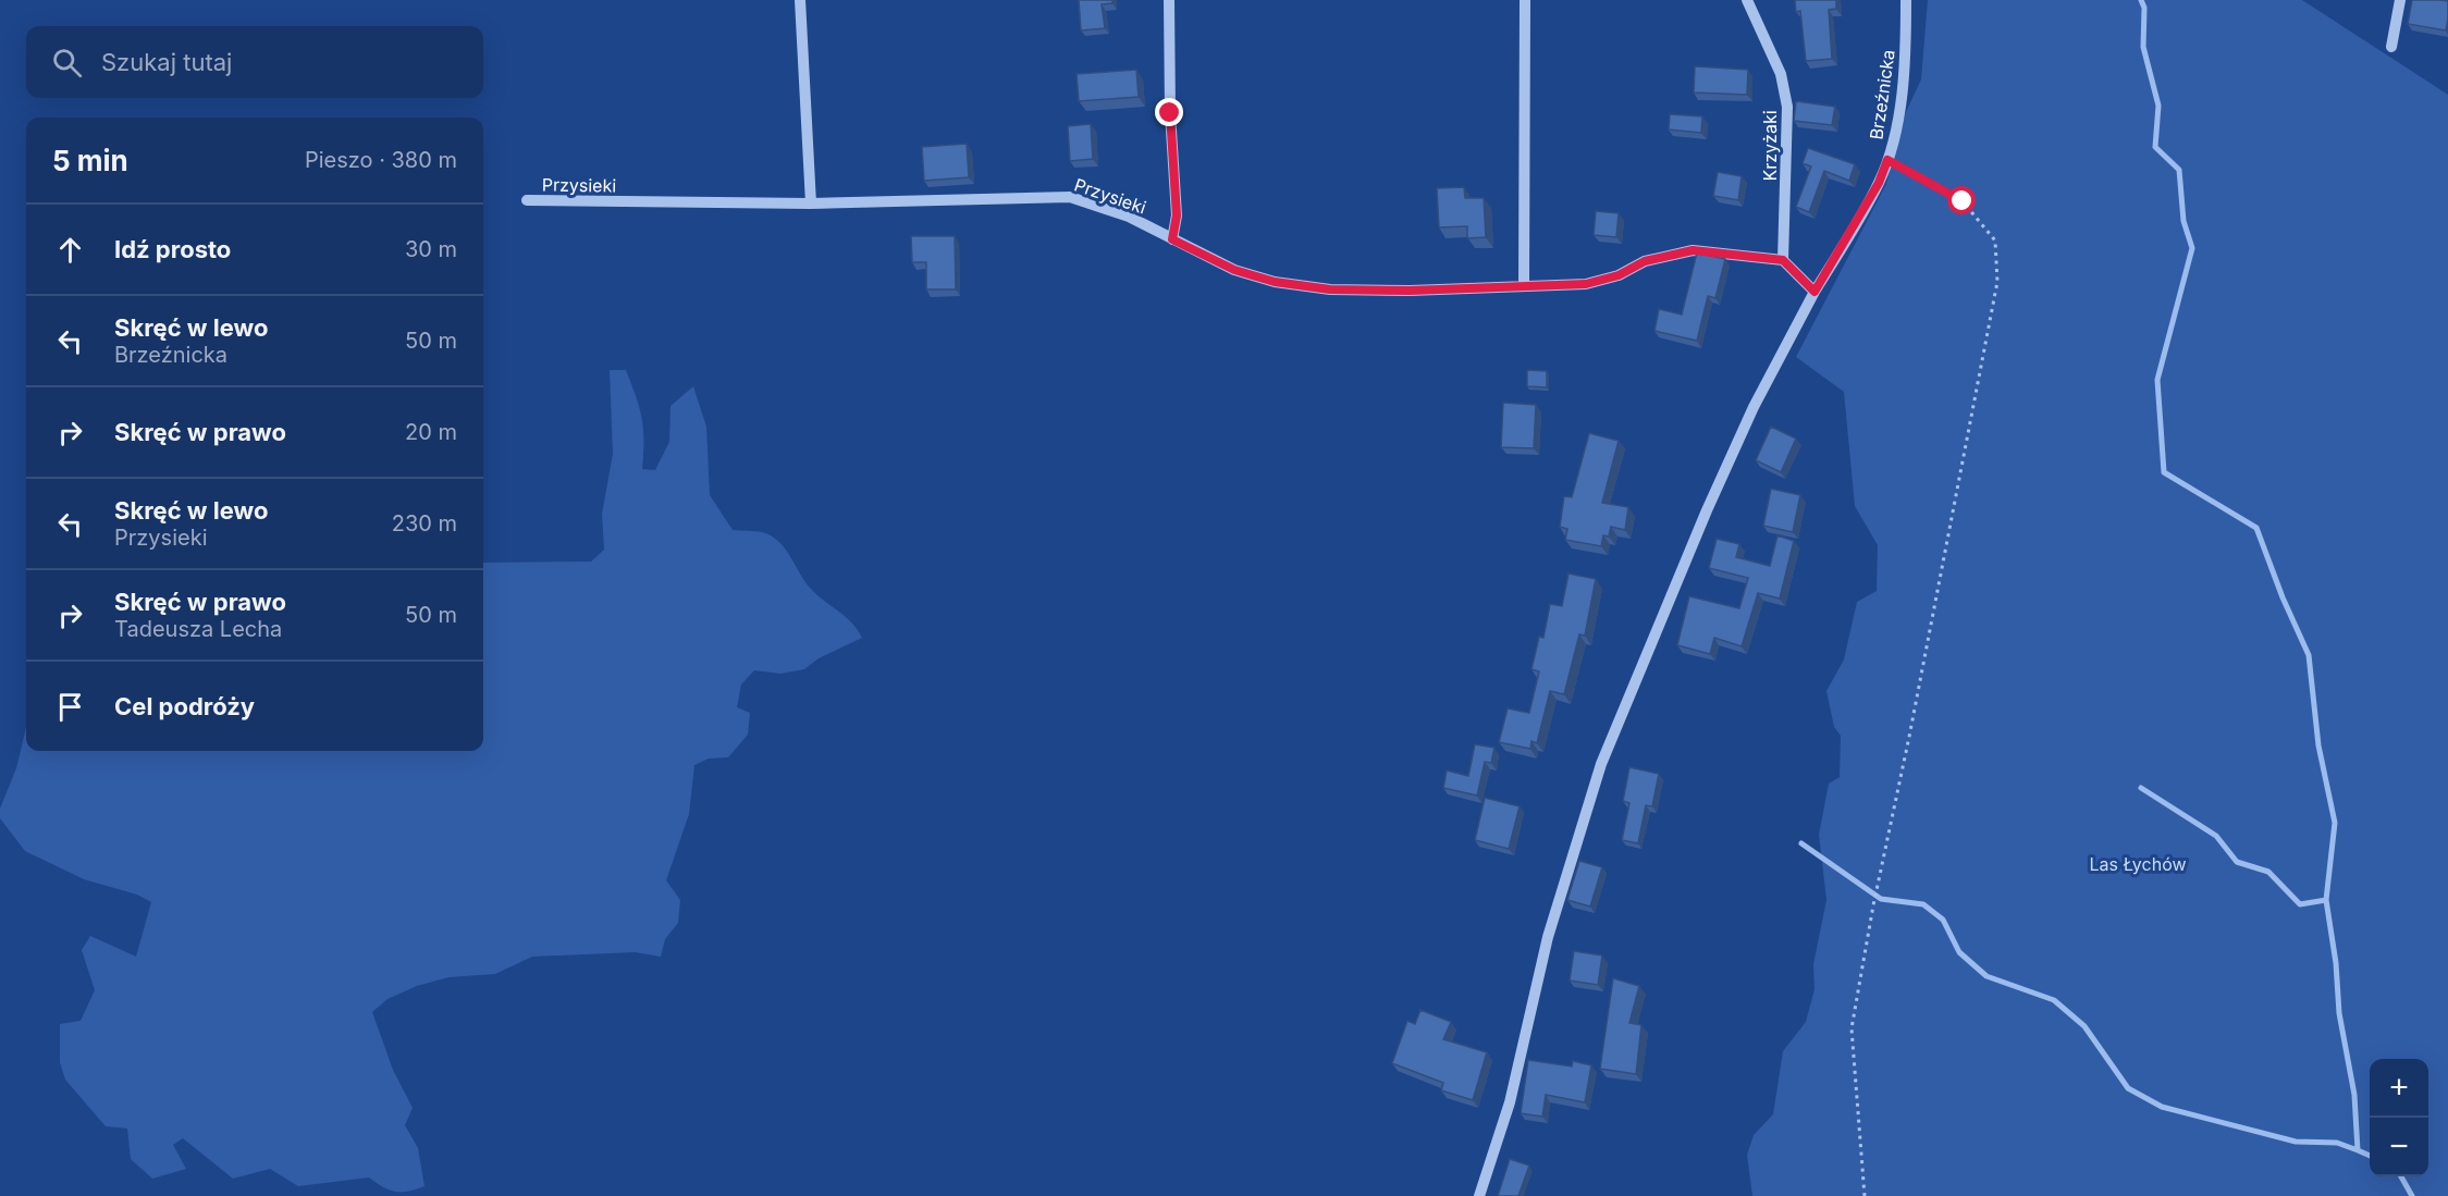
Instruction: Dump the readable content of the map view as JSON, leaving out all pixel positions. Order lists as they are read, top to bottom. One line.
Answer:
{"streets":{"street":["Brzeźnicka","Krzyżaki","Przysieki"]},"crossings":[["Krzyżaki","Przysieki"]],"parks":["Las Łychów"],"page":{"search":"Szukaj tutaj","heading":["5 min","Pieszo · 380 m"],"list":[["Idź prosto","30 m"],["Skręć w lewo","Brzeźnicka","50 m"],["Skręć w prawo","20 m"],["Skręć w lewo","Przysieki","230 m"],["Skręć w prawo","Tadeusza Lecha","50 m"],"Cel podróży"],"map_buttons":["+","−"]}}
